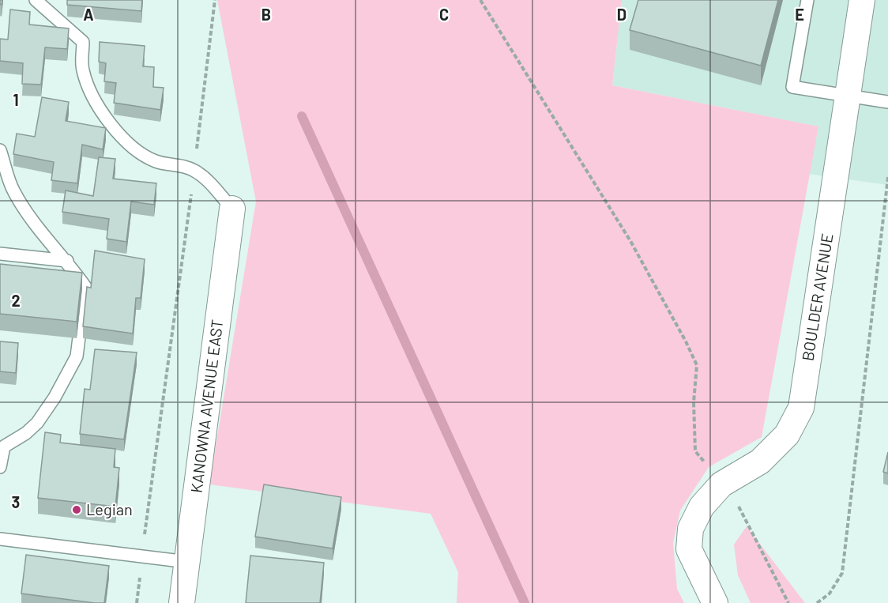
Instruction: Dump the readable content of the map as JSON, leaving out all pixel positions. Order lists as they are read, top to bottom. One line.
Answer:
{"streets":{"street":["BOULDER AVENUE","KANOWNA AVENUE EAST"]},"places":["Legian"],"grid":{"columns":["A","B","C","D","E"],"rows":["1","2","3"]}}
